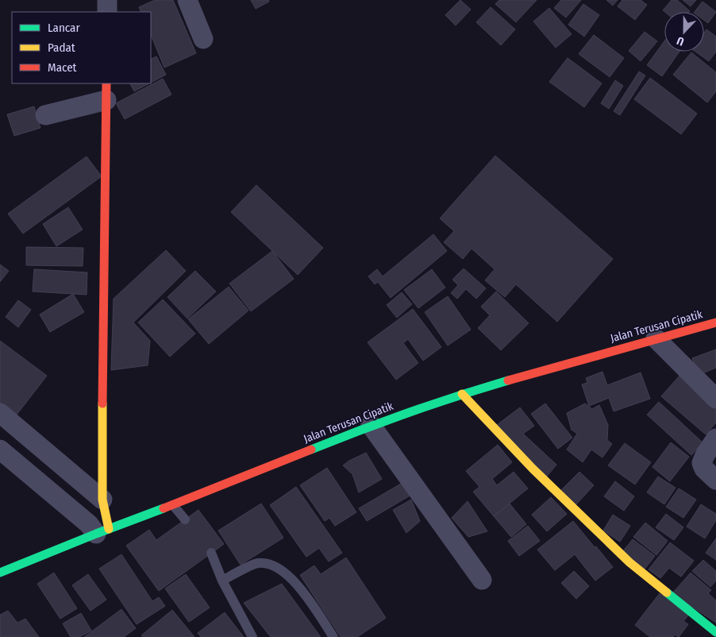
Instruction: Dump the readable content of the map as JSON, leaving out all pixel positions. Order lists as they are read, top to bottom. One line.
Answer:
{"streets":{"street":["Jalan Terusan Cipatik"]},"legend":["Lancar","Padat","Macet"],"north":"bottom"}
